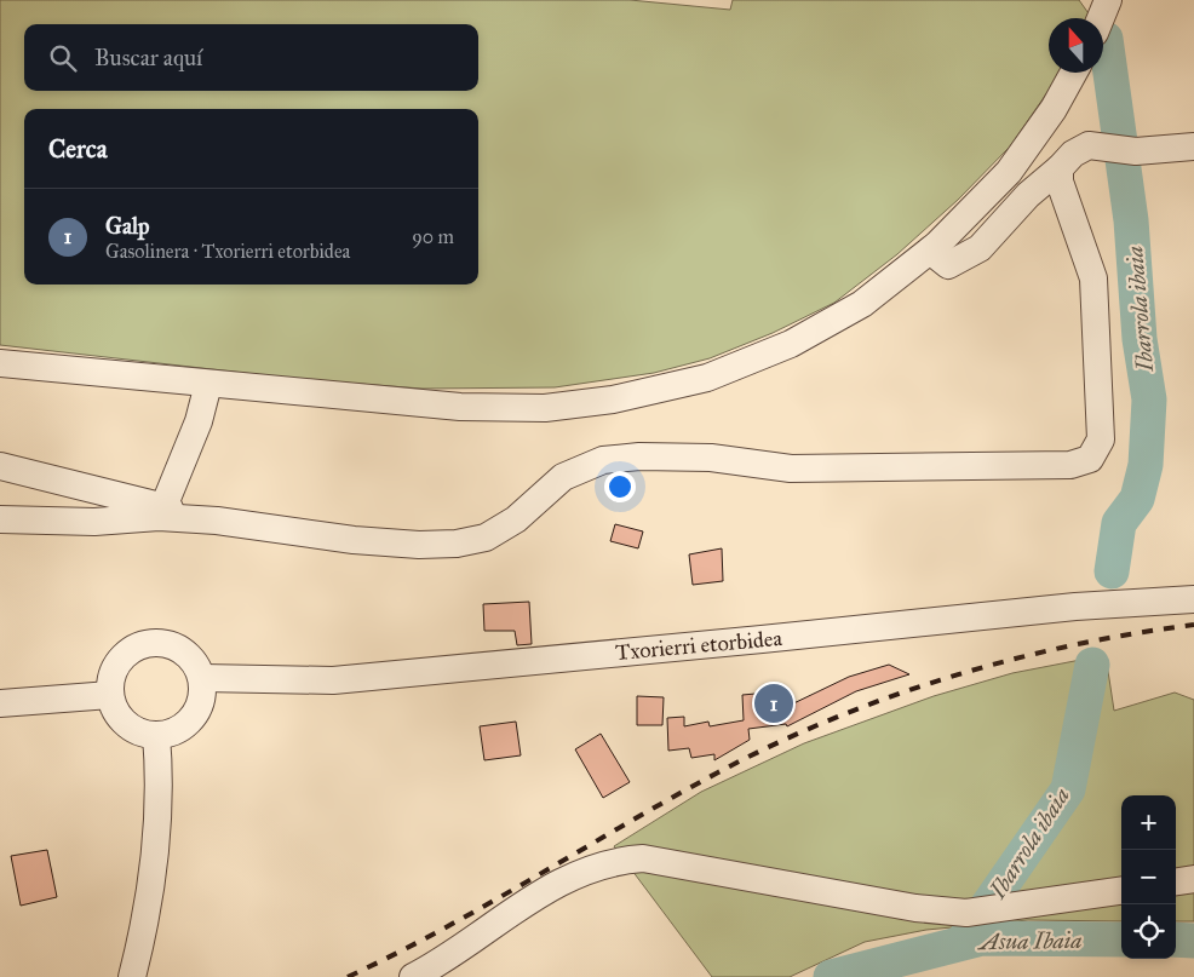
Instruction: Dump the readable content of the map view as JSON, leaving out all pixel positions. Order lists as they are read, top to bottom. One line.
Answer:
{"streets":{"street":["Txorierri etorbidea"]},"water":["Ibarrola ibaia","Asua Ibaia"],"north":"top","page":{"search":"Buscar aquí","heading":"Cerca","list":[{"mark":"1","name":"Galp","note":"Gasolinera · Txorierri etorbidea","value":"90 m"}],"pins":"1","map_buttons":["+","−"]}}
